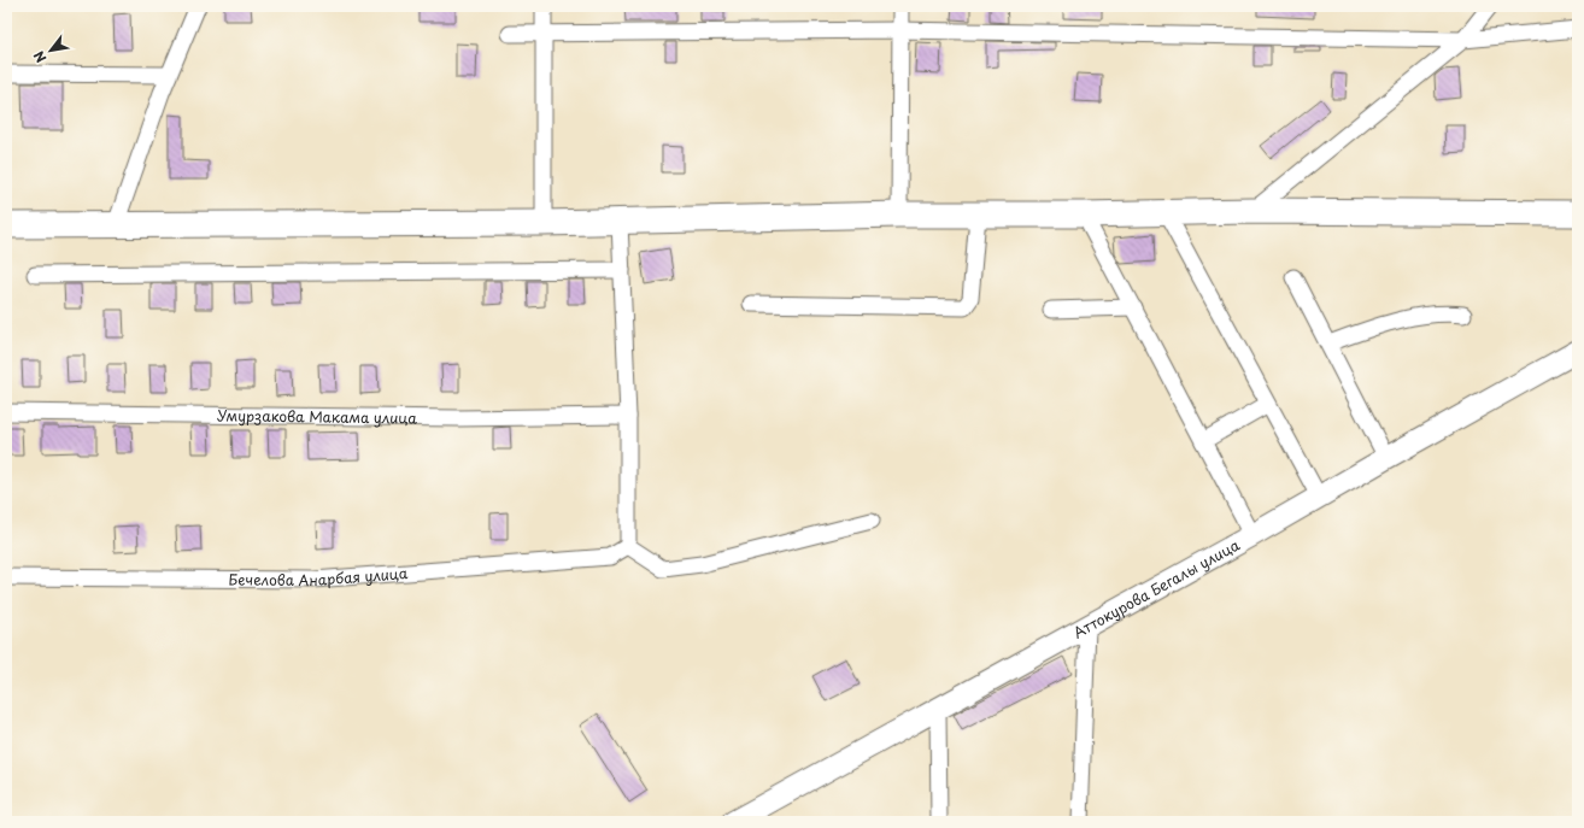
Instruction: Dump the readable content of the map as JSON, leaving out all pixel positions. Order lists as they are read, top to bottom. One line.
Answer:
{"streets":{"main road":["Аттокурова Бегалы улица"],"street":["Умурзакова Макама улица","Бечелова Анарбая улица"]},"north":"bottom left"}
